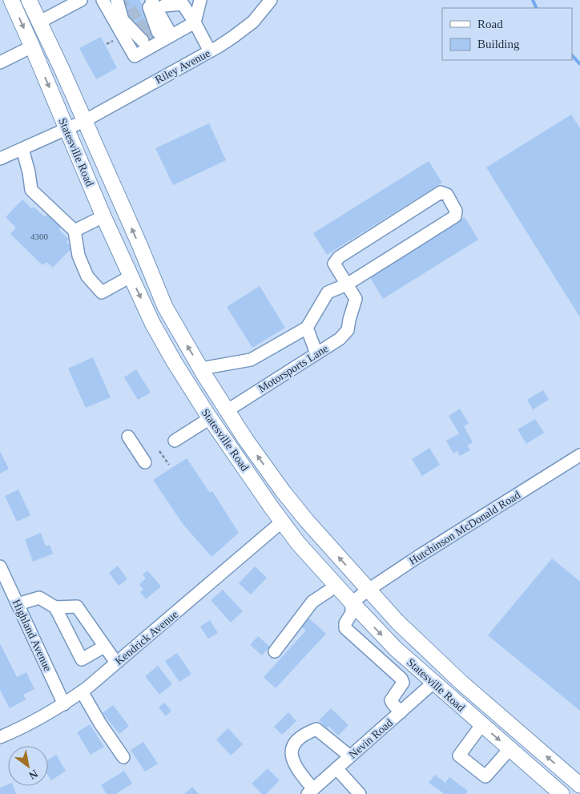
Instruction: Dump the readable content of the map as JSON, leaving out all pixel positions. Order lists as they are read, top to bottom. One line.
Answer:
{"streets":{"main road":["Statesville Road"],"street":["Riley Avenue","Motorsports Lane","Hutchinson McDonald Road","Highland Avenue","Kendrick Avenue","Nevin Road"]},"crossings":[["Riley Avenue","Statesville Road"],["Statesville Road","Motorsports Lane"],["Statesville Road","Hutchinson McDonald Road"],["Statesville Road","Kendrick Avenue"],["Statesville Road","Nevin Road"],["Highland Avenue","Kendrick Avenue"]],"house_numbers":["4300"],"legend":["Road","Building"],"north":"bottom right"}
